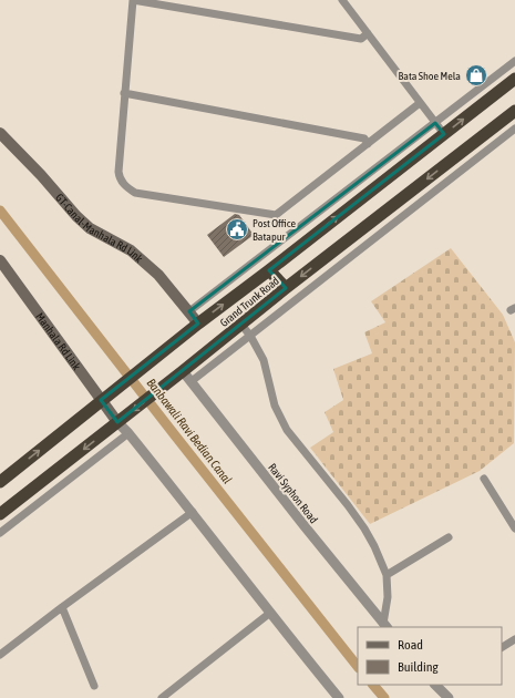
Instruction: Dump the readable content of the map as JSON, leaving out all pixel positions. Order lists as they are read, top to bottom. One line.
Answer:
{"streets":{"highway":["Grand Trunk Road"],"main road":["GT-Canal-Manhala Rd Link","Manhala Rd Link"],"street":["Ravi Syphon Road"]},"crossings":[["GT-Canal-Manhala Rd Link","Grand Trunk Road"],["Grand Trunk Road","Manhala Rd Link"],["Grand Trunk Road","Ravi Syphon Road"]],"water":["Banbawali Ravi Bedian Canal"],"places":{"shop":["Bata Shoe Mela"],"public building":["Post Office Batapur"]},"legend":["Road","Building"]}
